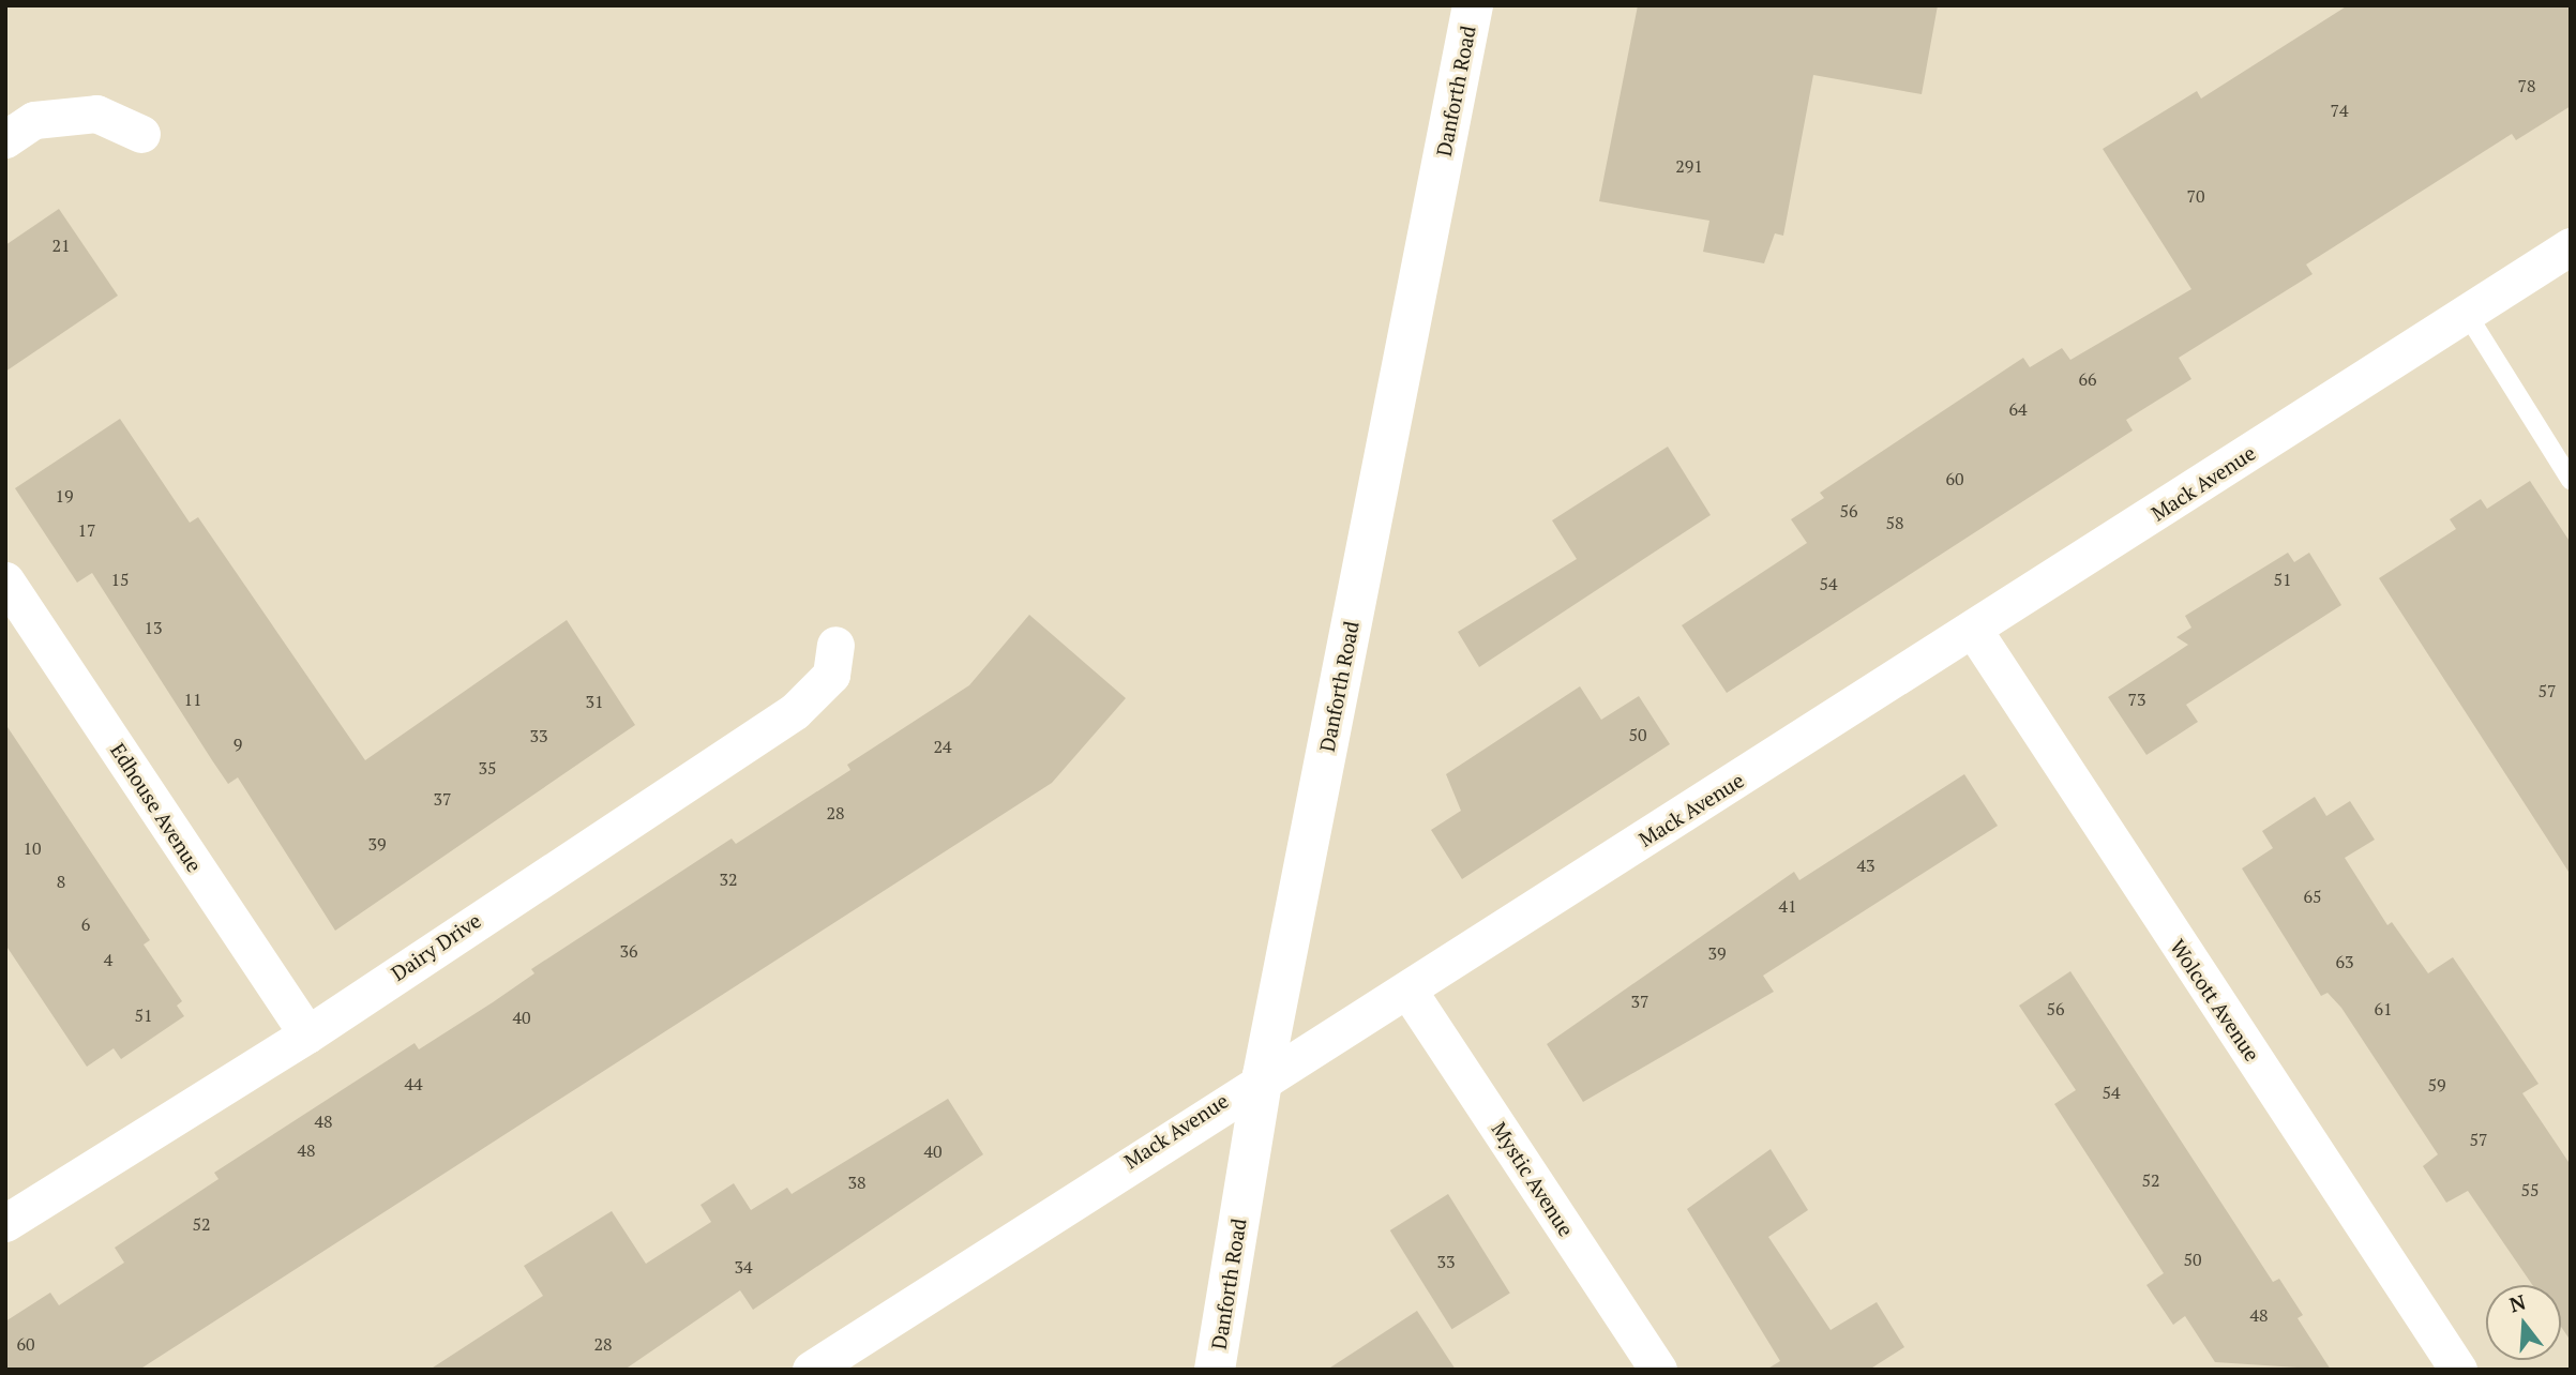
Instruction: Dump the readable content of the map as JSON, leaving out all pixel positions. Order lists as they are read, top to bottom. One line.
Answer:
{"streets":{"main road":["Danforth Road"],"street":["Mack Avenue","Edhouse Avenue","Dairy Drive","Wolcott Avenue","Mystic Avenue"]},"crossings":[["Danforth Road","Mack Avenue"],["Mack Avenue","Wolcott Avenue"],["Mack Avenue","Mystic Avenue"],["Edhouse Avenue","Dairy Drive"]],"house_numbers":["78","74","291","70","21","66","64","60","19","56","58","17","15","51","54","13","57","11","73","31","50","33","9","24","35","37","28","39","10","43","32","8","65","41","6","36","39","4","63","37","56","61","51","40","44","59","54","48","57","48","40","52","38","55","52","50","33","34","48","60","28"],"north":"top"}
